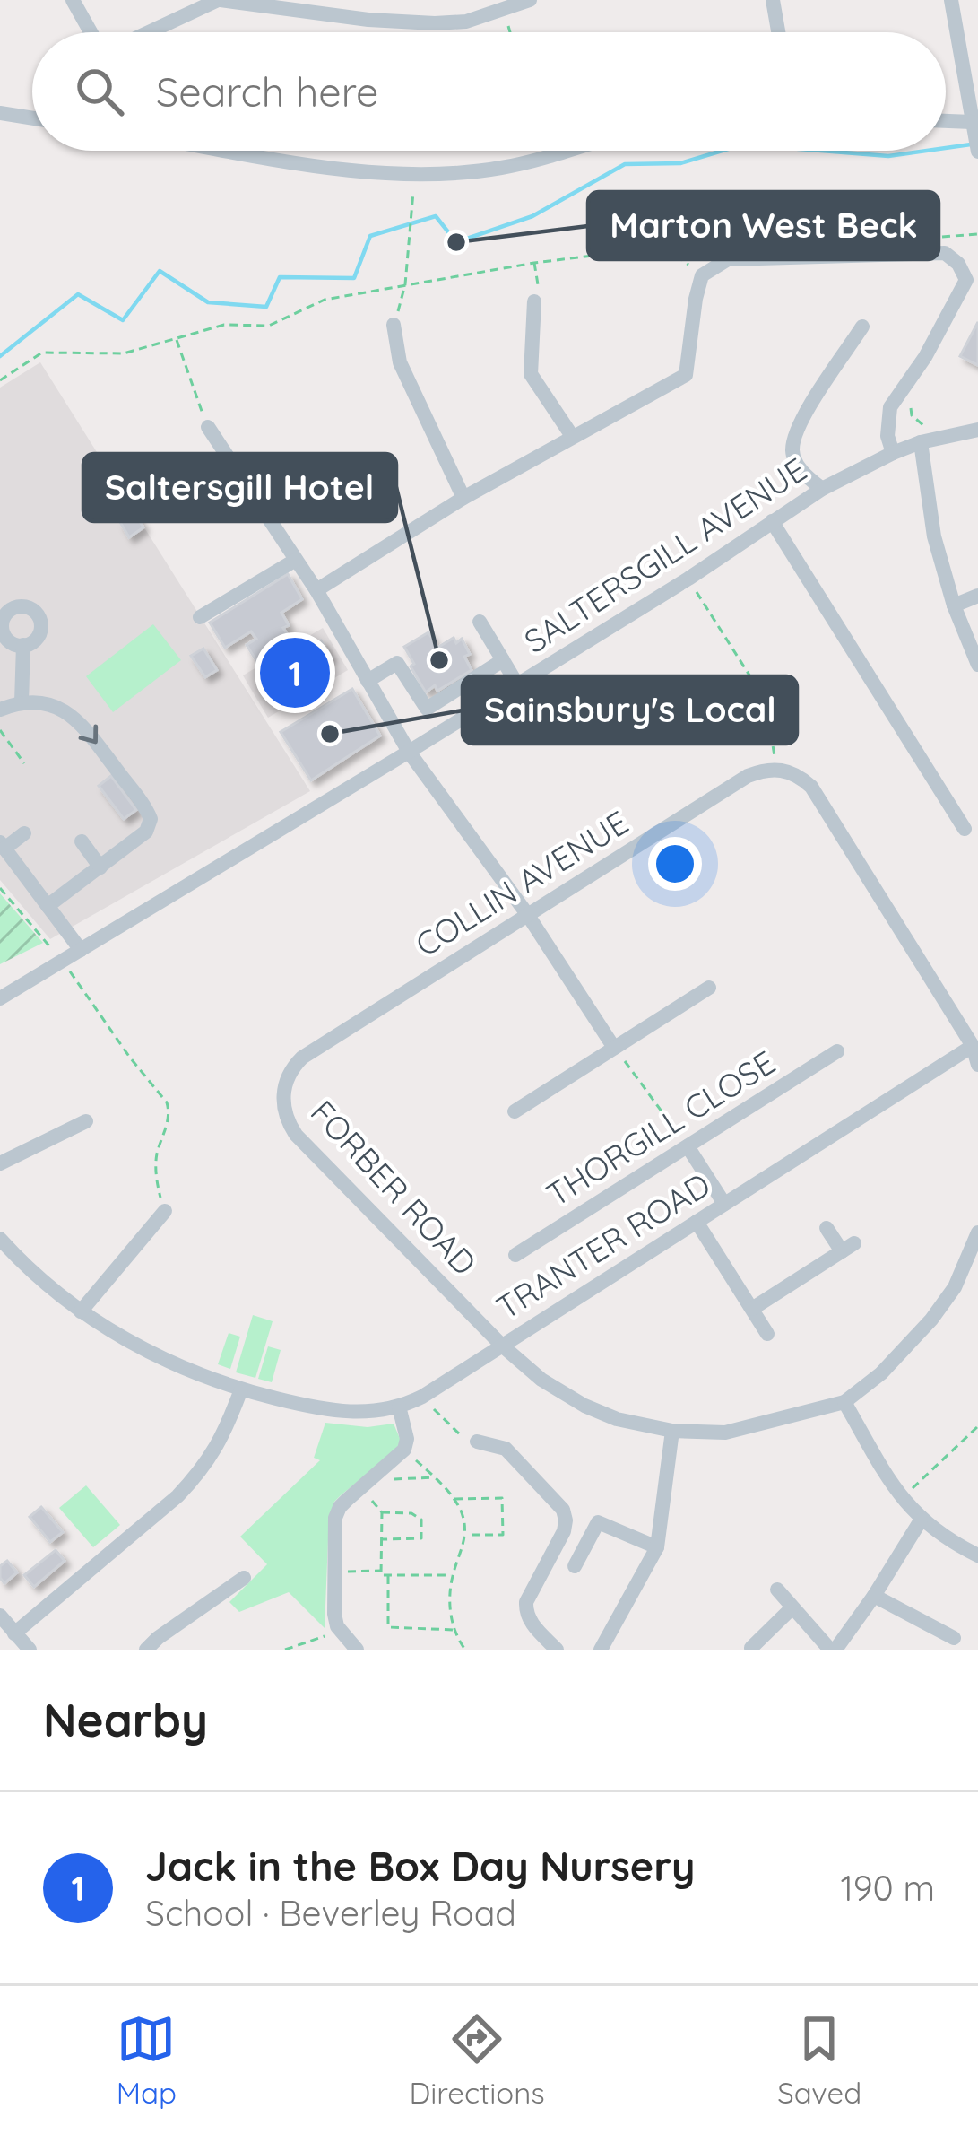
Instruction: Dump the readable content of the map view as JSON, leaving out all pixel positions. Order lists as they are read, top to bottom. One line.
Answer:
{"streets":{"street":["SALTERSGILL AVENUE","COLLIN AVENUE","THORGILL CLOSE","FORBER ROAD","TRANTER ROAD"]},"crossings":[["COLLIN AVENUE","FORBER ROAD"],["FORBER ROAD","TRANTER ROAD"]],"places":["Marton West Beck","Saltersgill Hotel","Sainsbury's Local"],"page":{"search":"Search here","pins":"1","heading":"Nearby","list":[{"mark":"1","name":"Jack in the Box Day Nursery","note":"School · Beverley Road","value":"190 m"}],"nav":["Map","Directions","Saved"]}}
